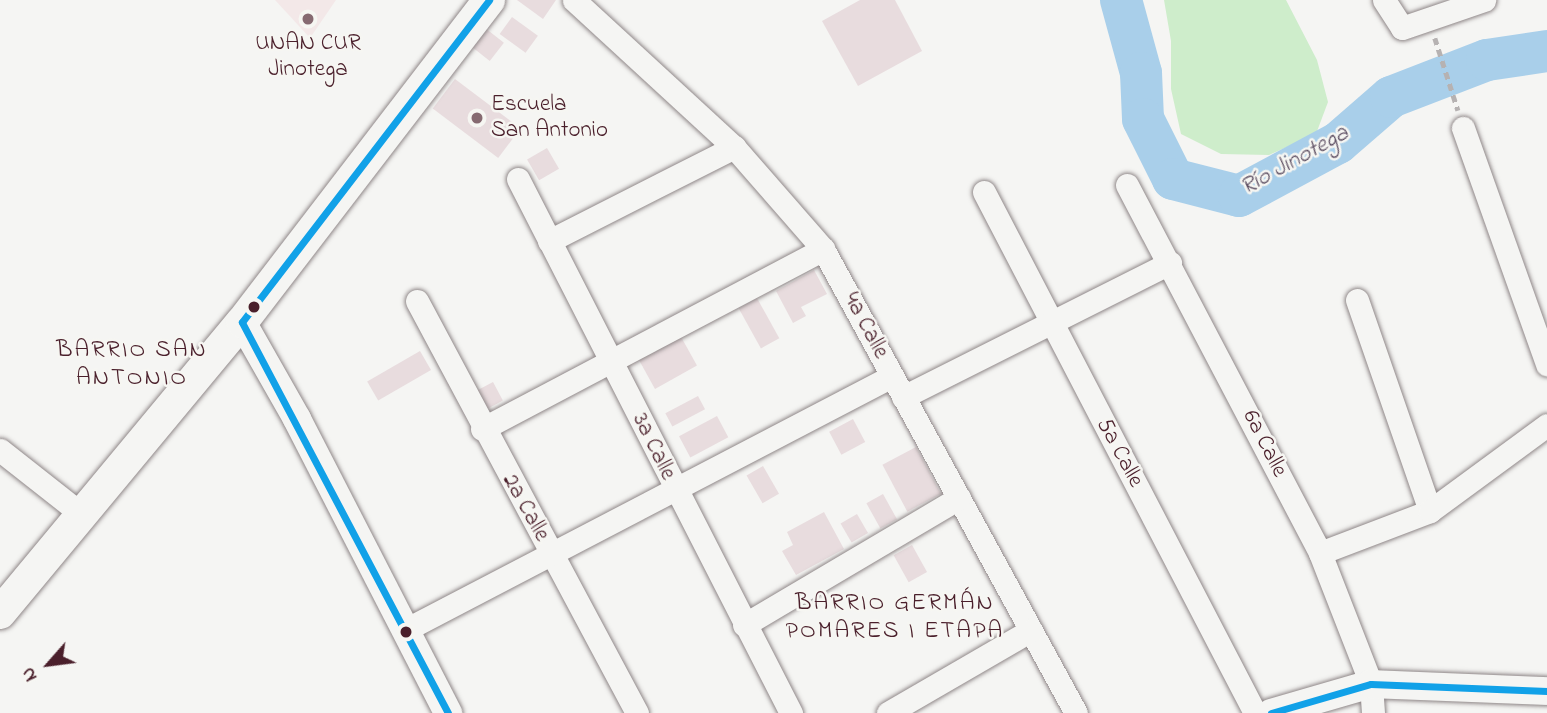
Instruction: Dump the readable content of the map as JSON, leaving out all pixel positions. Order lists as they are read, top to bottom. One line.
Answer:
{"streets":{"street":["4a Calle","6a Calle","3a Calle","5a Calle","2a Calle"]},"districts":["BARRIO SAN ANTONIO","BARRIO GERMÁN POMARES I ETAPA"],"water":["Río Jinotega"],"places":["UNAN CUR Jinotega","Escuela San Antonio"],"north":"bottom left"}
